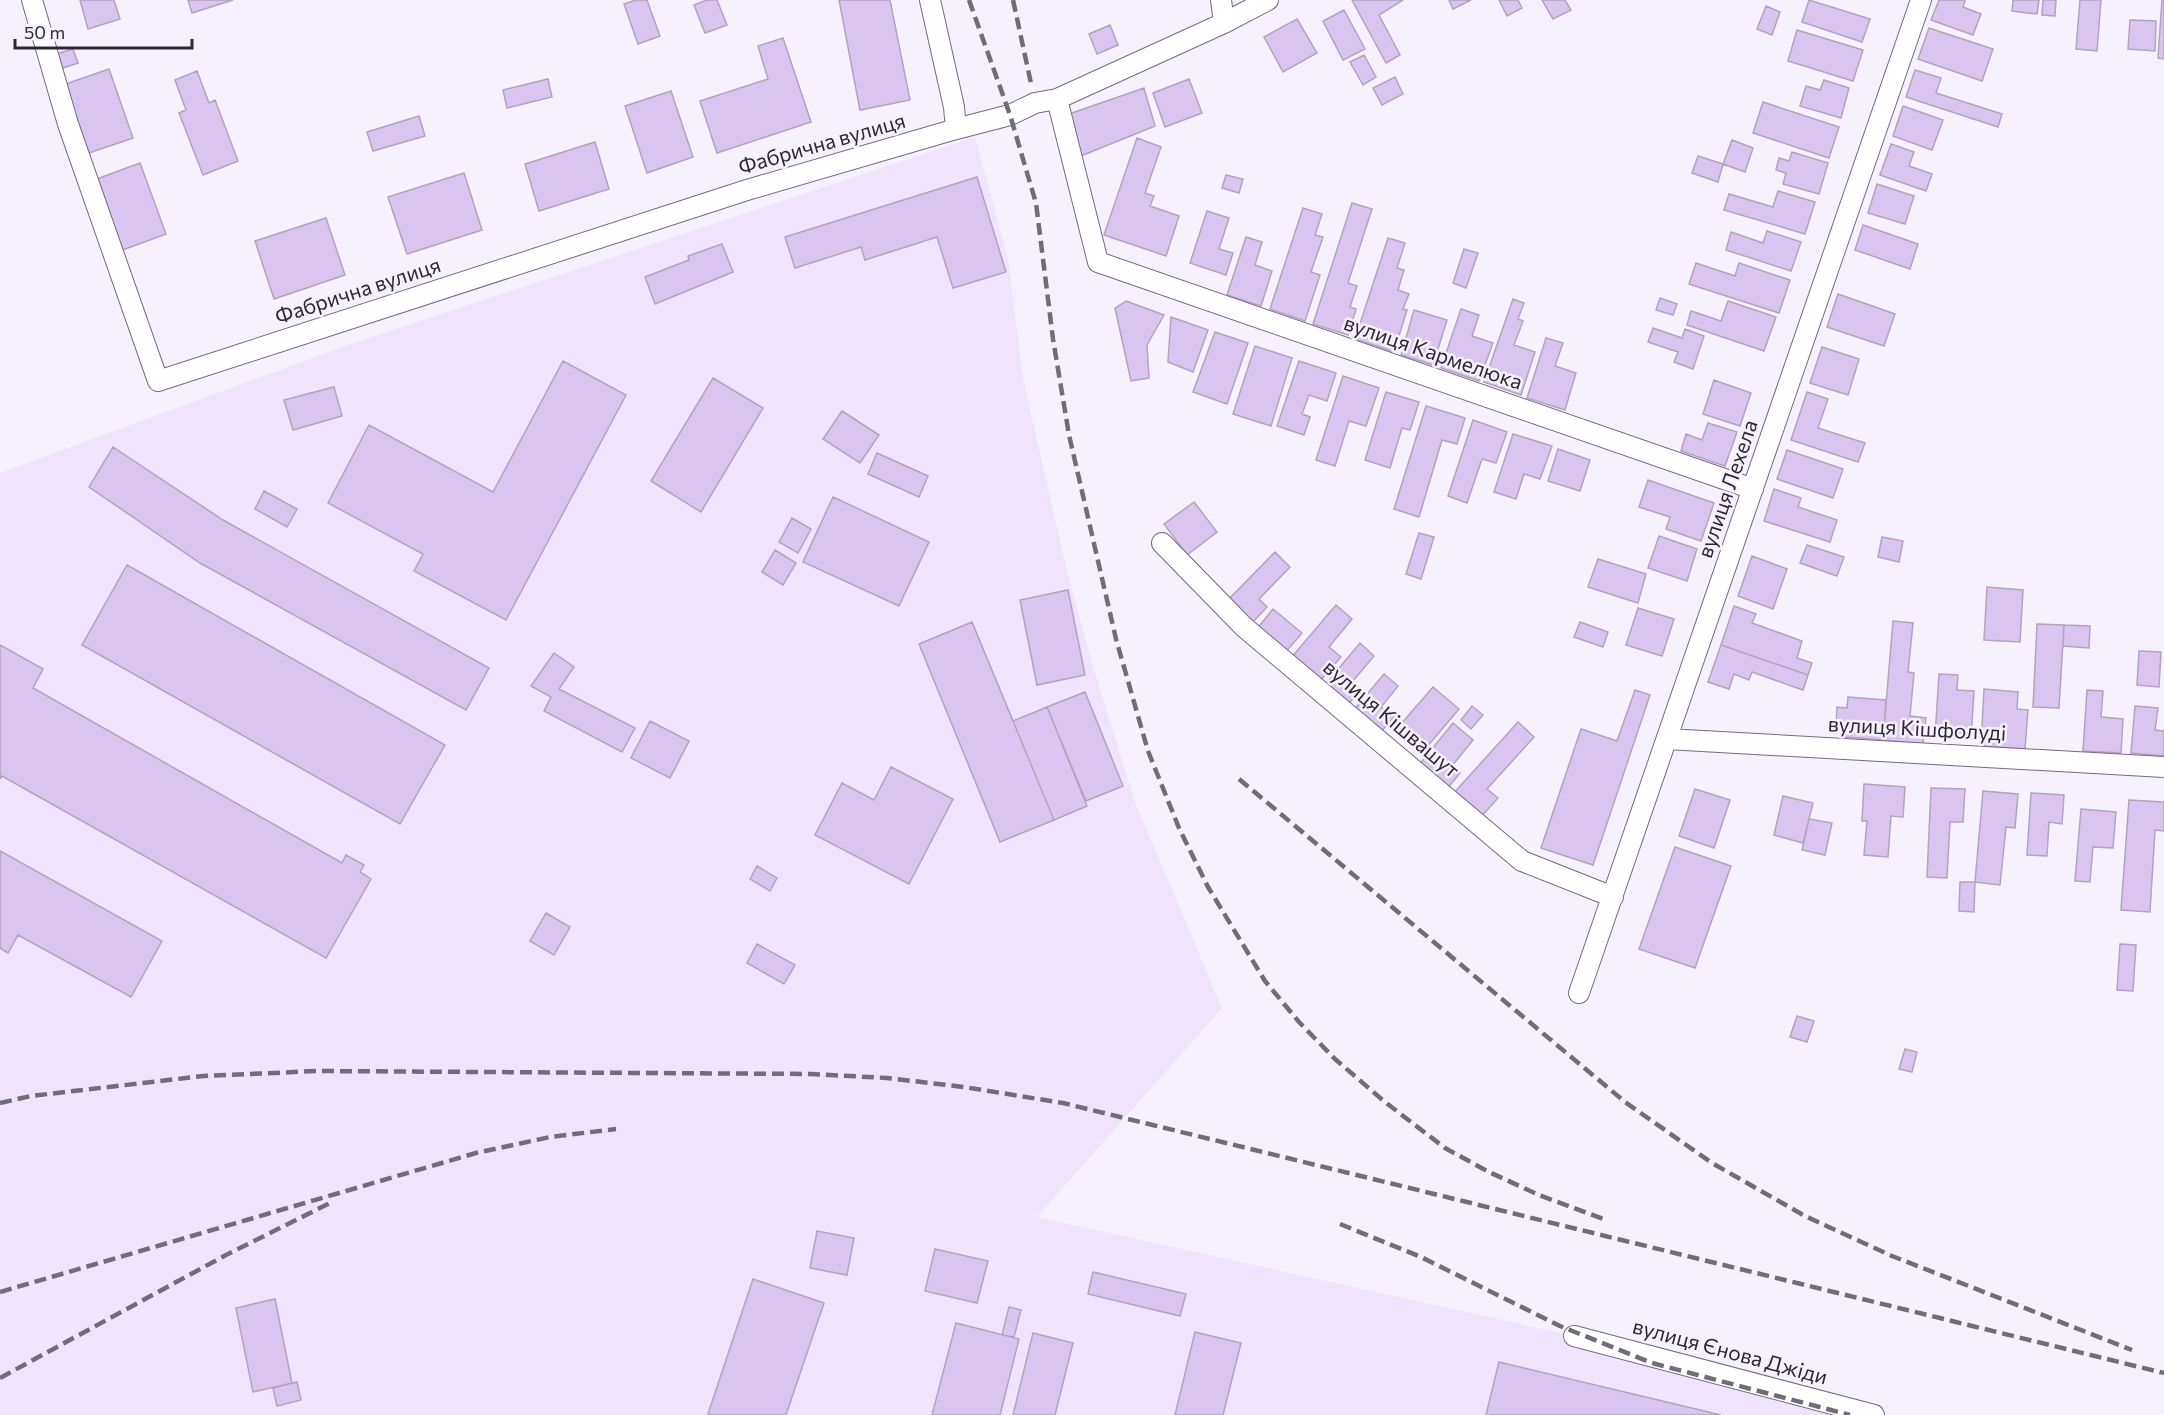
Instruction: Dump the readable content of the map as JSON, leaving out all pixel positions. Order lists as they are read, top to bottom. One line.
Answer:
{"streets":{"street":["Фабрична вулиця","вулиця Кармелюка","вулиця Лехела","вулиця Кішвашут","вулиця Кішфолуді","вулиця Єнова Джіди"]},"crossings":[["Фабрична вулиця","вулиця Кармелюка"],["вулиця Кармелюка","вулиця Лехела"],["вулиця Лехела","вулиця Кішвашут"],["вулиця Лехела","вулиця Кішфолуді"]],"scale_bar":"50 m"}
